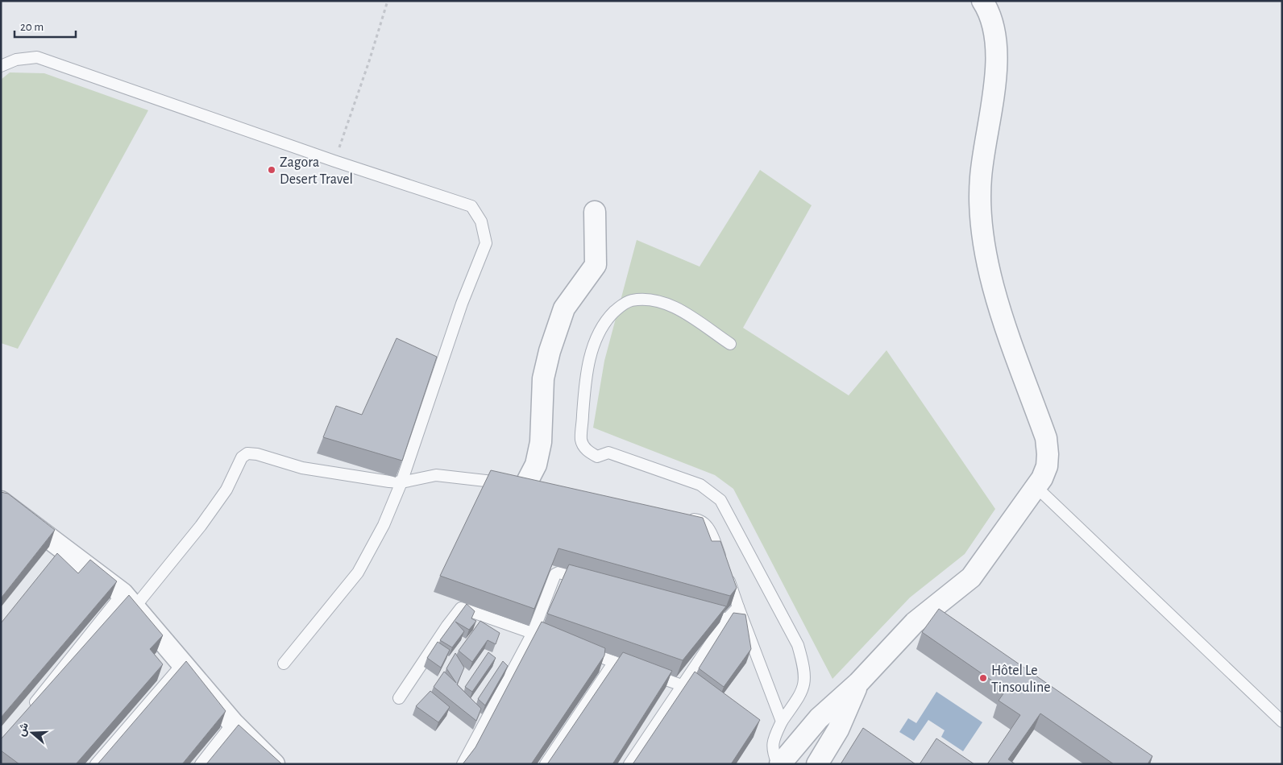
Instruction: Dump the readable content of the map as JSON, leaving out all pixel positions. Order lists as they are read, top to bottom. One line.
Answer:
{"places":["Zagora Desert Travel","Hôtel Le Tinsouline"],"scale_bar":"20 m","north":"left"}
